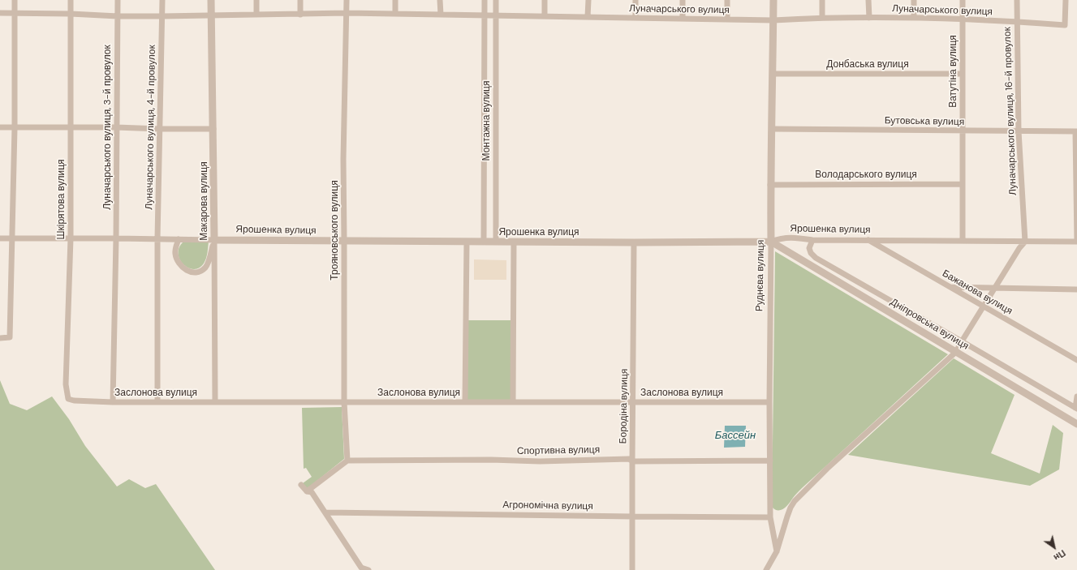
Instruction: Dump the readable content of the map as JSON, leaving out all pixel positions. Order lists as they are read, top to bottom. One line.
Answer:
{"streets":{"street":["Луначарського вулиця","Донбаська вулиця","Ватутіна вулиця","Луначарського вулиця, 16-й провулок","Монтажна вулиця","Бутовська вулиця","Луначарського вулиця, 3-й провулок","Луначарського вулиця, 4-й провулок","Володарського вулиця","Шкірятова вулиця","Макарова вулиця","Ярошенка вулиця","Трояновського вулиця","Руднєва вулиця","Бажанова вулиця","Дніпровська вулиця","Заслонова вулиця","Бородіна вулиця","Спортивна вулиця","Агрономічна вулиця"]},"crossings":[["Луначарського вулиця","Ватутіна вулиця"],["Луначарського вулиця","Луначарського вулиця, 16-й провулок"],["Луначарського вулиця","Монтажна вулиця"],["Луначарського вулиця","Луначарського вулиця, 3-й провулок"],["Луначарського вулиця","Луначарського вулиця, 4-й провулок"],["Луначарського вулиця","Шкірятова вулиця"],["Луначарського вулиця","Макарова вулиця"],["Луначарського вулиця","Трояновського вулиця"],["Луначарського вулиця","Руднєва вулиця"],["Донбаська вулиця","Ватутіна вулиця"],["Донбаська вулиця","Руднєва вулиця"],["Ватутіна вулиця","Бутовська вулиця"],["Ватутіна вулиця","Володарського вулиця"],["Ватутіна вулиця","Ярошенка вулиця"],["Луначарського вулиця, 16-й провулок","Бутовська вулиця"],["Луначарського вулиця, 16-й провулок","Ярошенка вулиця"],["Монтажна вулиця","Ярошенка вулиця"],["Бутовська вулиця","Руднєва вулиця"],["Луначарського вулиця, 3-й провулок","Ярошенка вулиця"],["Луначарського вулиця, 3-й провулок","Заслонова вулиця"],["Луначарського вулиця, 4-й провулок","Ярошенка вулиця"],["Луначарського вулиця, 4-й провулок","Заслонова вулиця"],["Володарського вулиця","Руднєва вулиця"],["Шкірятова вулиця","Ярошенка вулиця"],["Шкірятова вулиця","Заслонова вулиця"],["Макарова вулиця","Ярошенка вулиця"],["Макарова вулиця","Заслонова вулиця"],["Ярошенка вулиця","Трояновського вулиця"],["Ярошенка вулиця","Руднєва вулиця"],["Ярошенка вулиця","Бажанова вулиця"],["Ярошенка вулиця","Дніпровська вулиця"],["Ярошенка вулиця","Бородіна вулиця"],["Трояновського вулиця","Заслонова вулиця"],["Трояновського вулиця","Спортивна вулиця"],["Руднєва вулиця","Дніпровська вулиця"],["Руднєва вулиця","Заслонова вулиця"],["Руднєва вулиця","Спортивна вулиця"],["Руднєва вулиця","Агрономічна вулиця"],["Заслонова вулиця","Бородіна вулиця"],["Бородіна вулиця","Спортивна вулиця"],["Бородіна вулиця","Агрономічна вулиця"]],"water":["Бассейн"],"north":"bottom right"}
